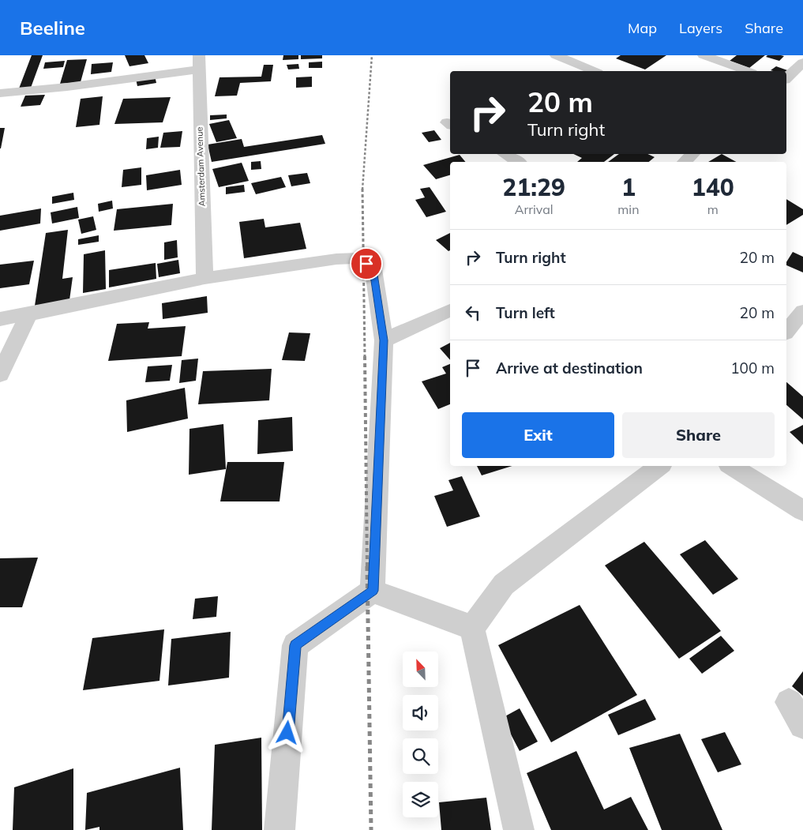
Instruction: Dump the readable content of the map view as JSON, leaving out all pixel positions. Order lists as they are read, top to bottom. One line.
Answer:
{"streets":{"street":["Amsterdam Avenue"]},"north":"top left","page":{"header":"Beeline","nav":["Map","Layers","Share"],"turn":["20 m","Turn right"],"eta":["21:29","Arrival","1","min","140","m"],"list":[{"name":"Turn right","value":"20 m"},{"name":"Turn left","value":"20 m"},{"name":"Arrive at destination","value":"100 m"}],"buttons":["Exit","Share"]}}
